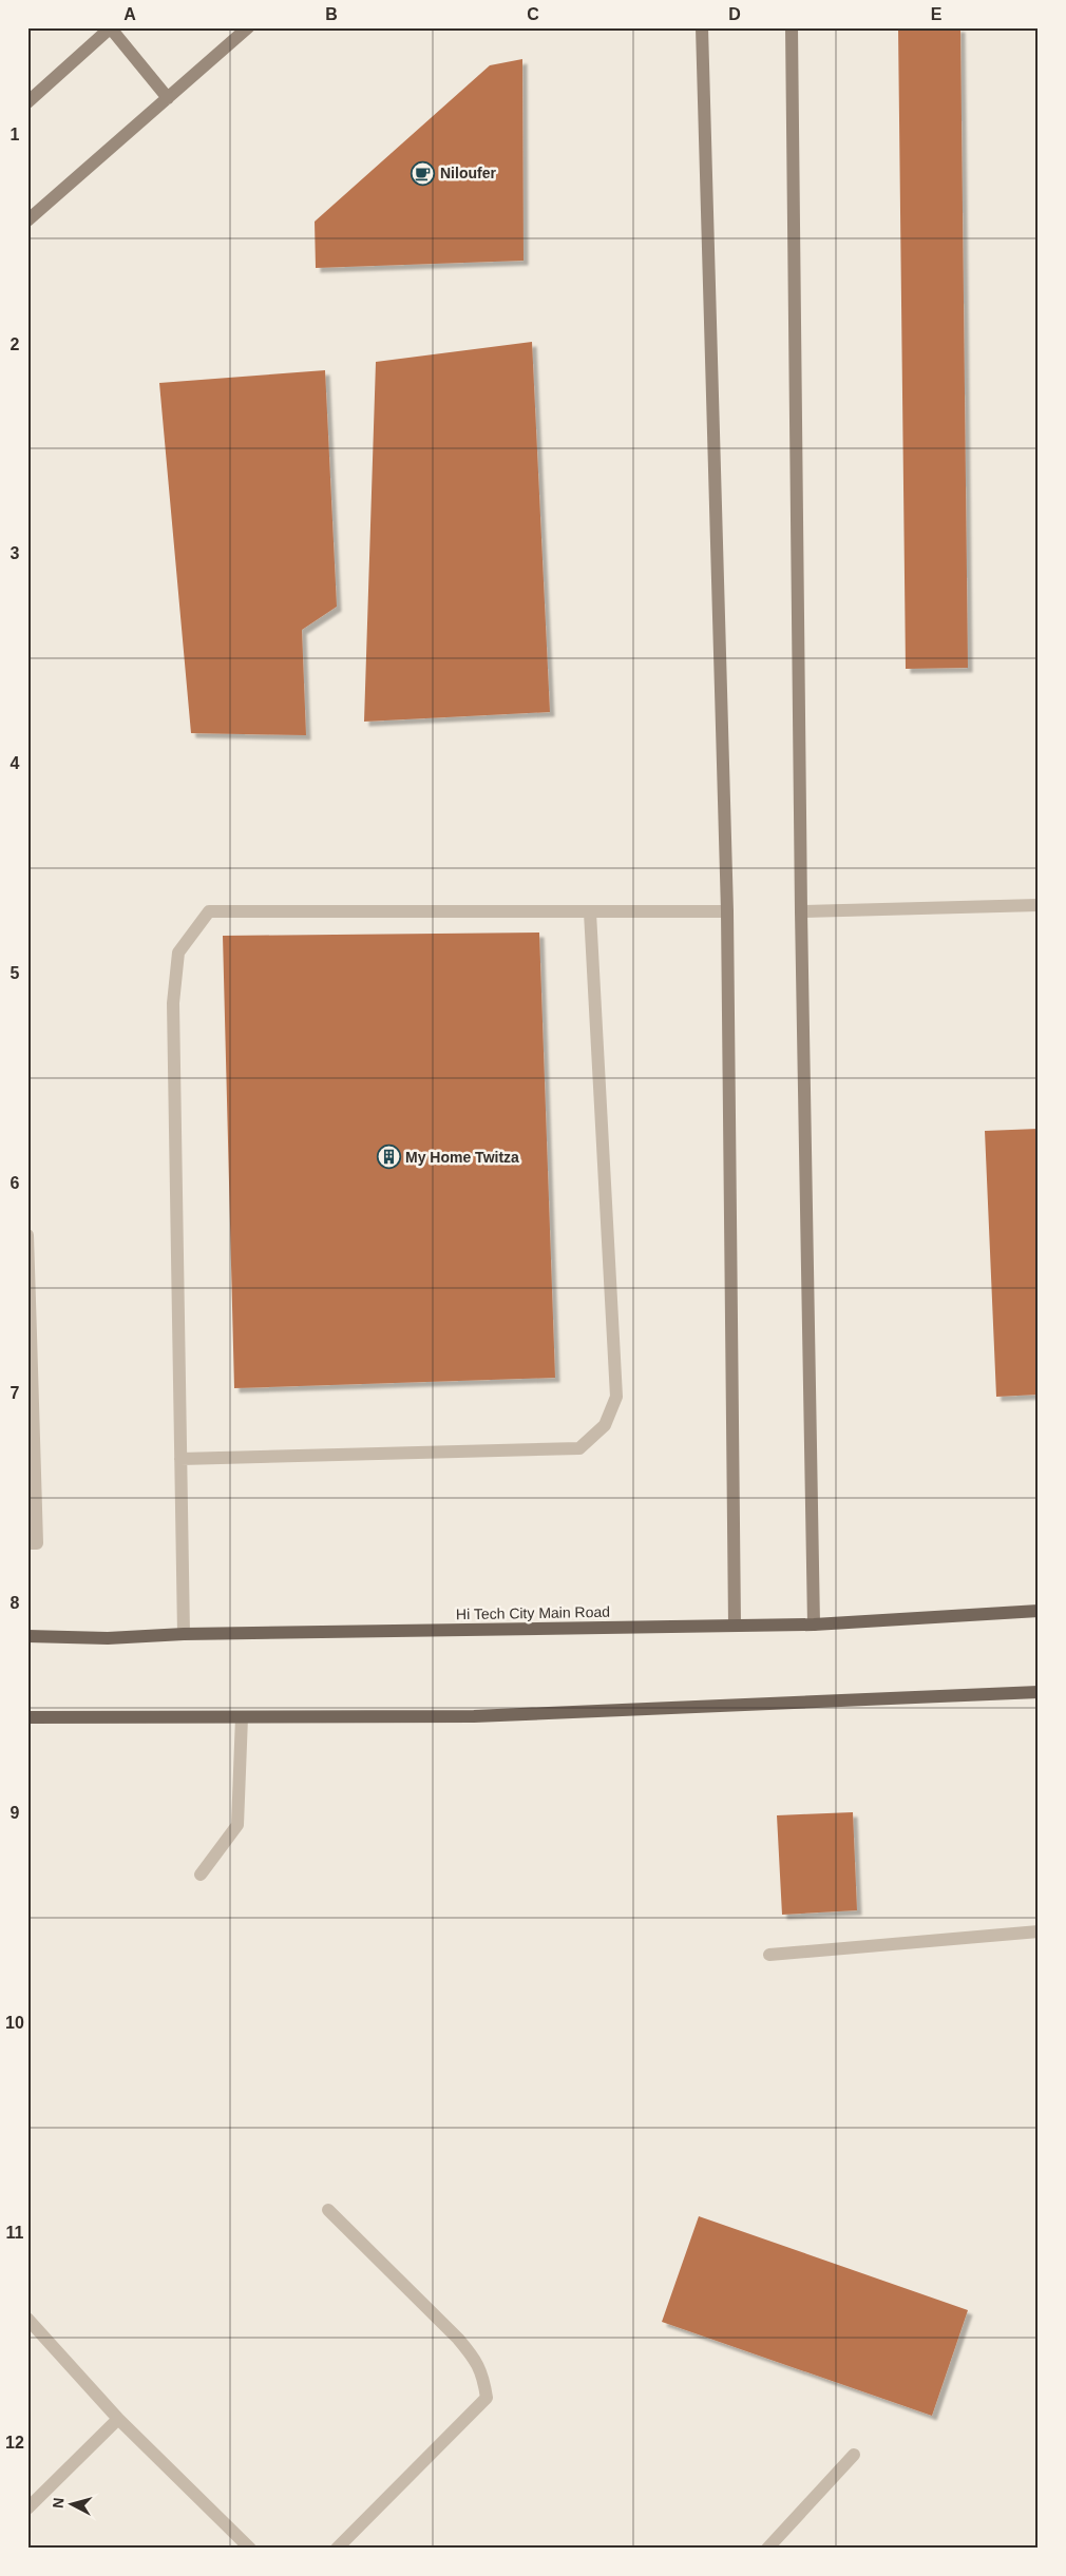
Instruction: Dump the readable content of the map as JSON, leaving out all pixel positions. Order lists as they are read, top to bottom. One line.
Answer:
{"streets":{"main road":["Hi Tech City Main Road"]},"places":{"cafe":["Niloufer"],"building":["My Home Twitza"]},"north":"left","grid":{"columns":["A","B","C","D","E"],"rows":["1","2","3","4","5","6","7","8","9","10","11","12"]}}
